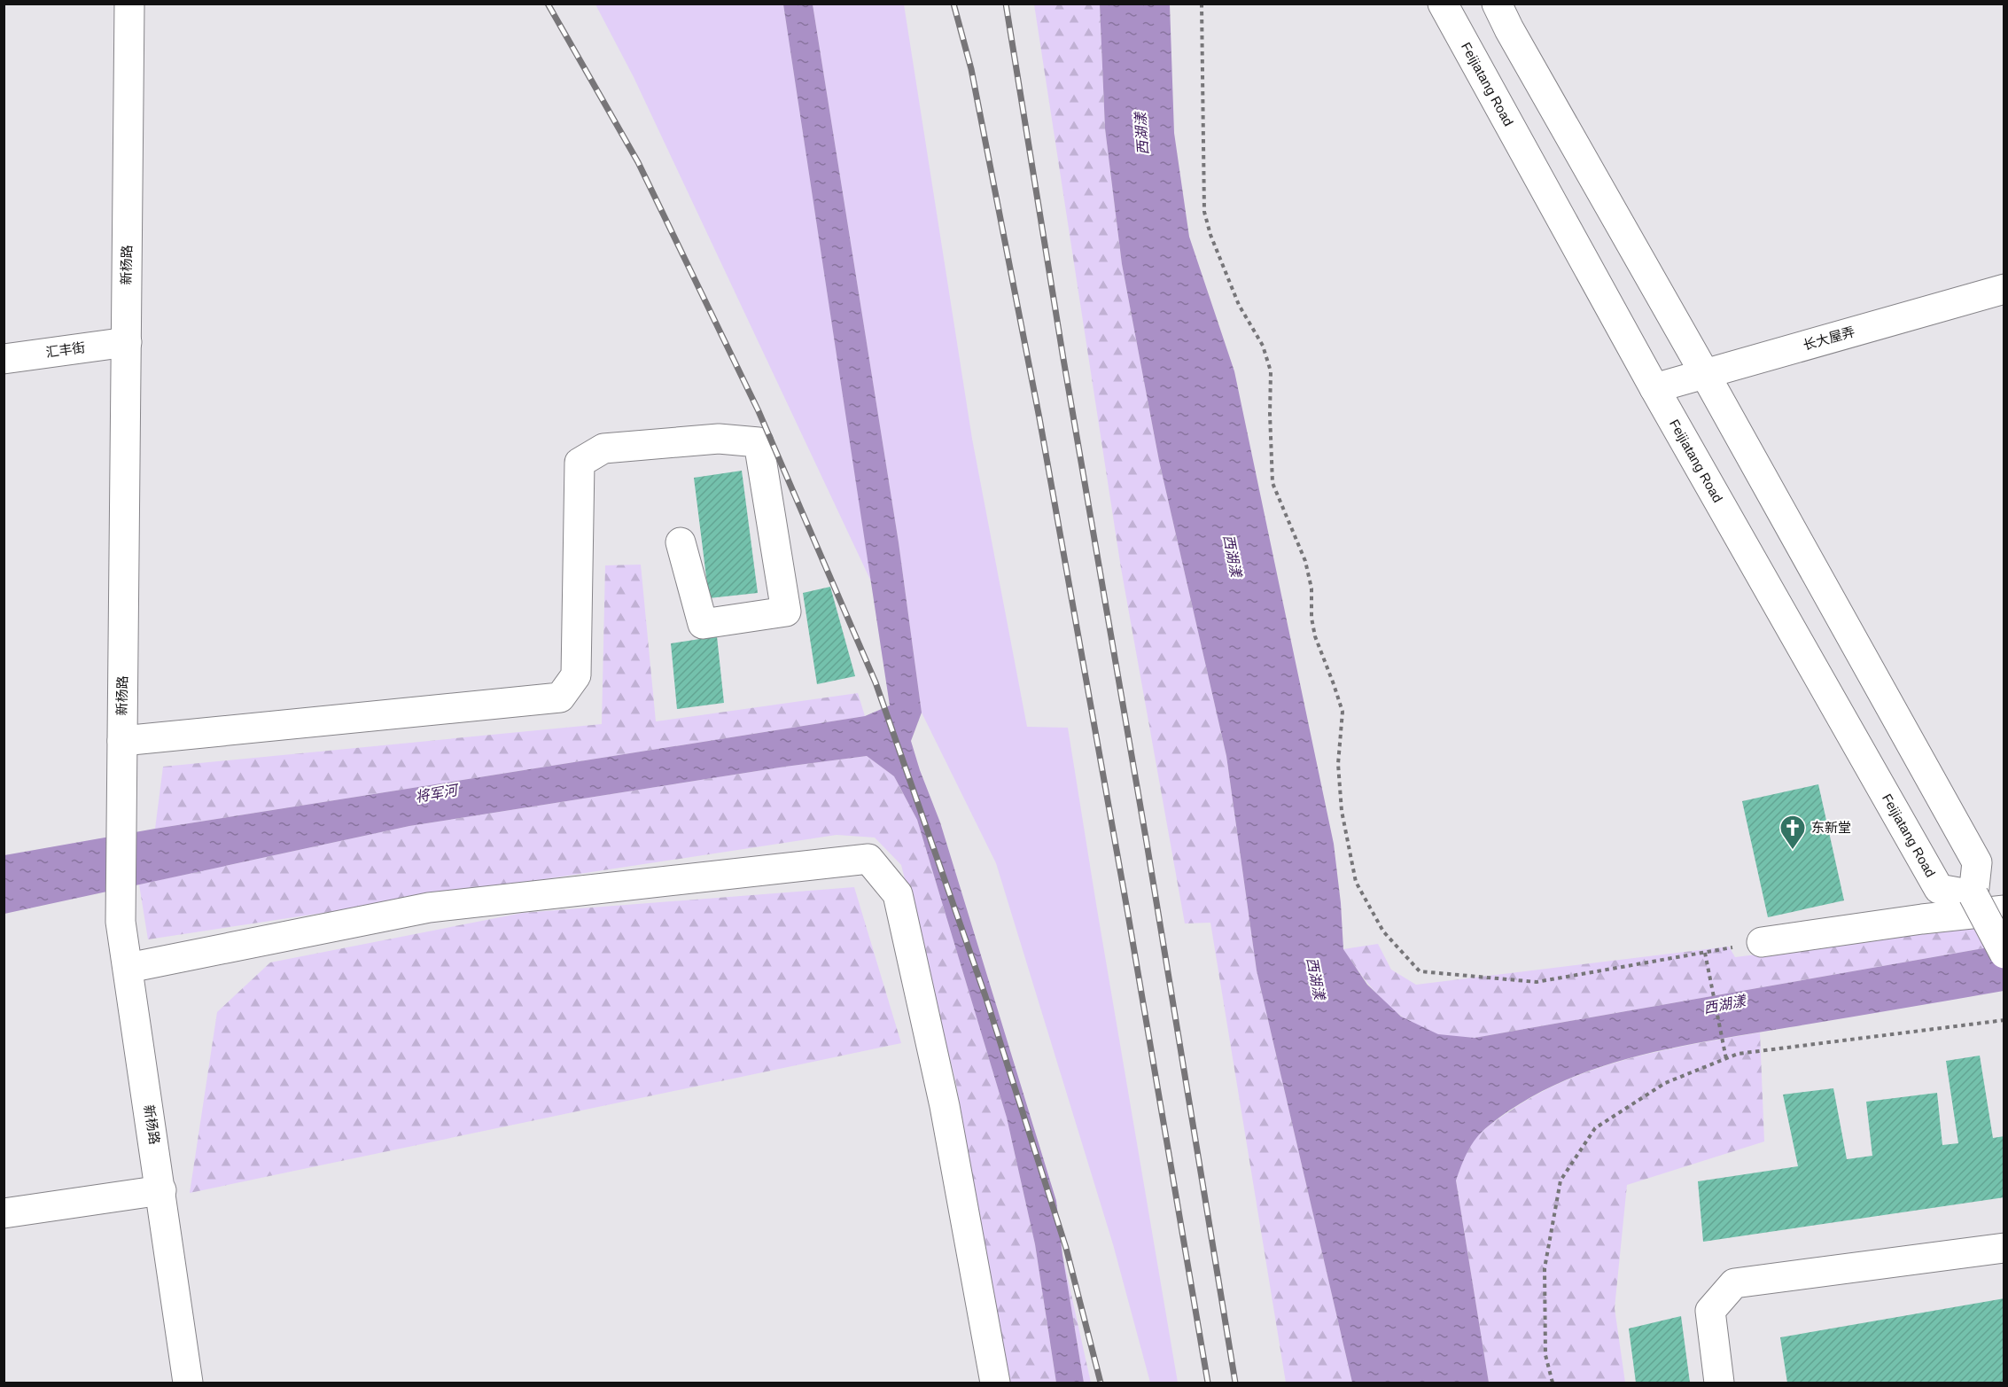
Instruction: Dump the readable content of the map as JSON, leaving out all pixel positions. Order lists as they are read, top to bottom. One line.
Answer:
{"streets":{"street":["Feijiatang Road","新杨路","长大屋弄","汇丰街"]},"crossings":[["Feijiatang Road","长大屋弄"],["新杨路","汇丰街"]],"water":["西湖漾","将军河"],"places":{"church":["东新堂"]}}
